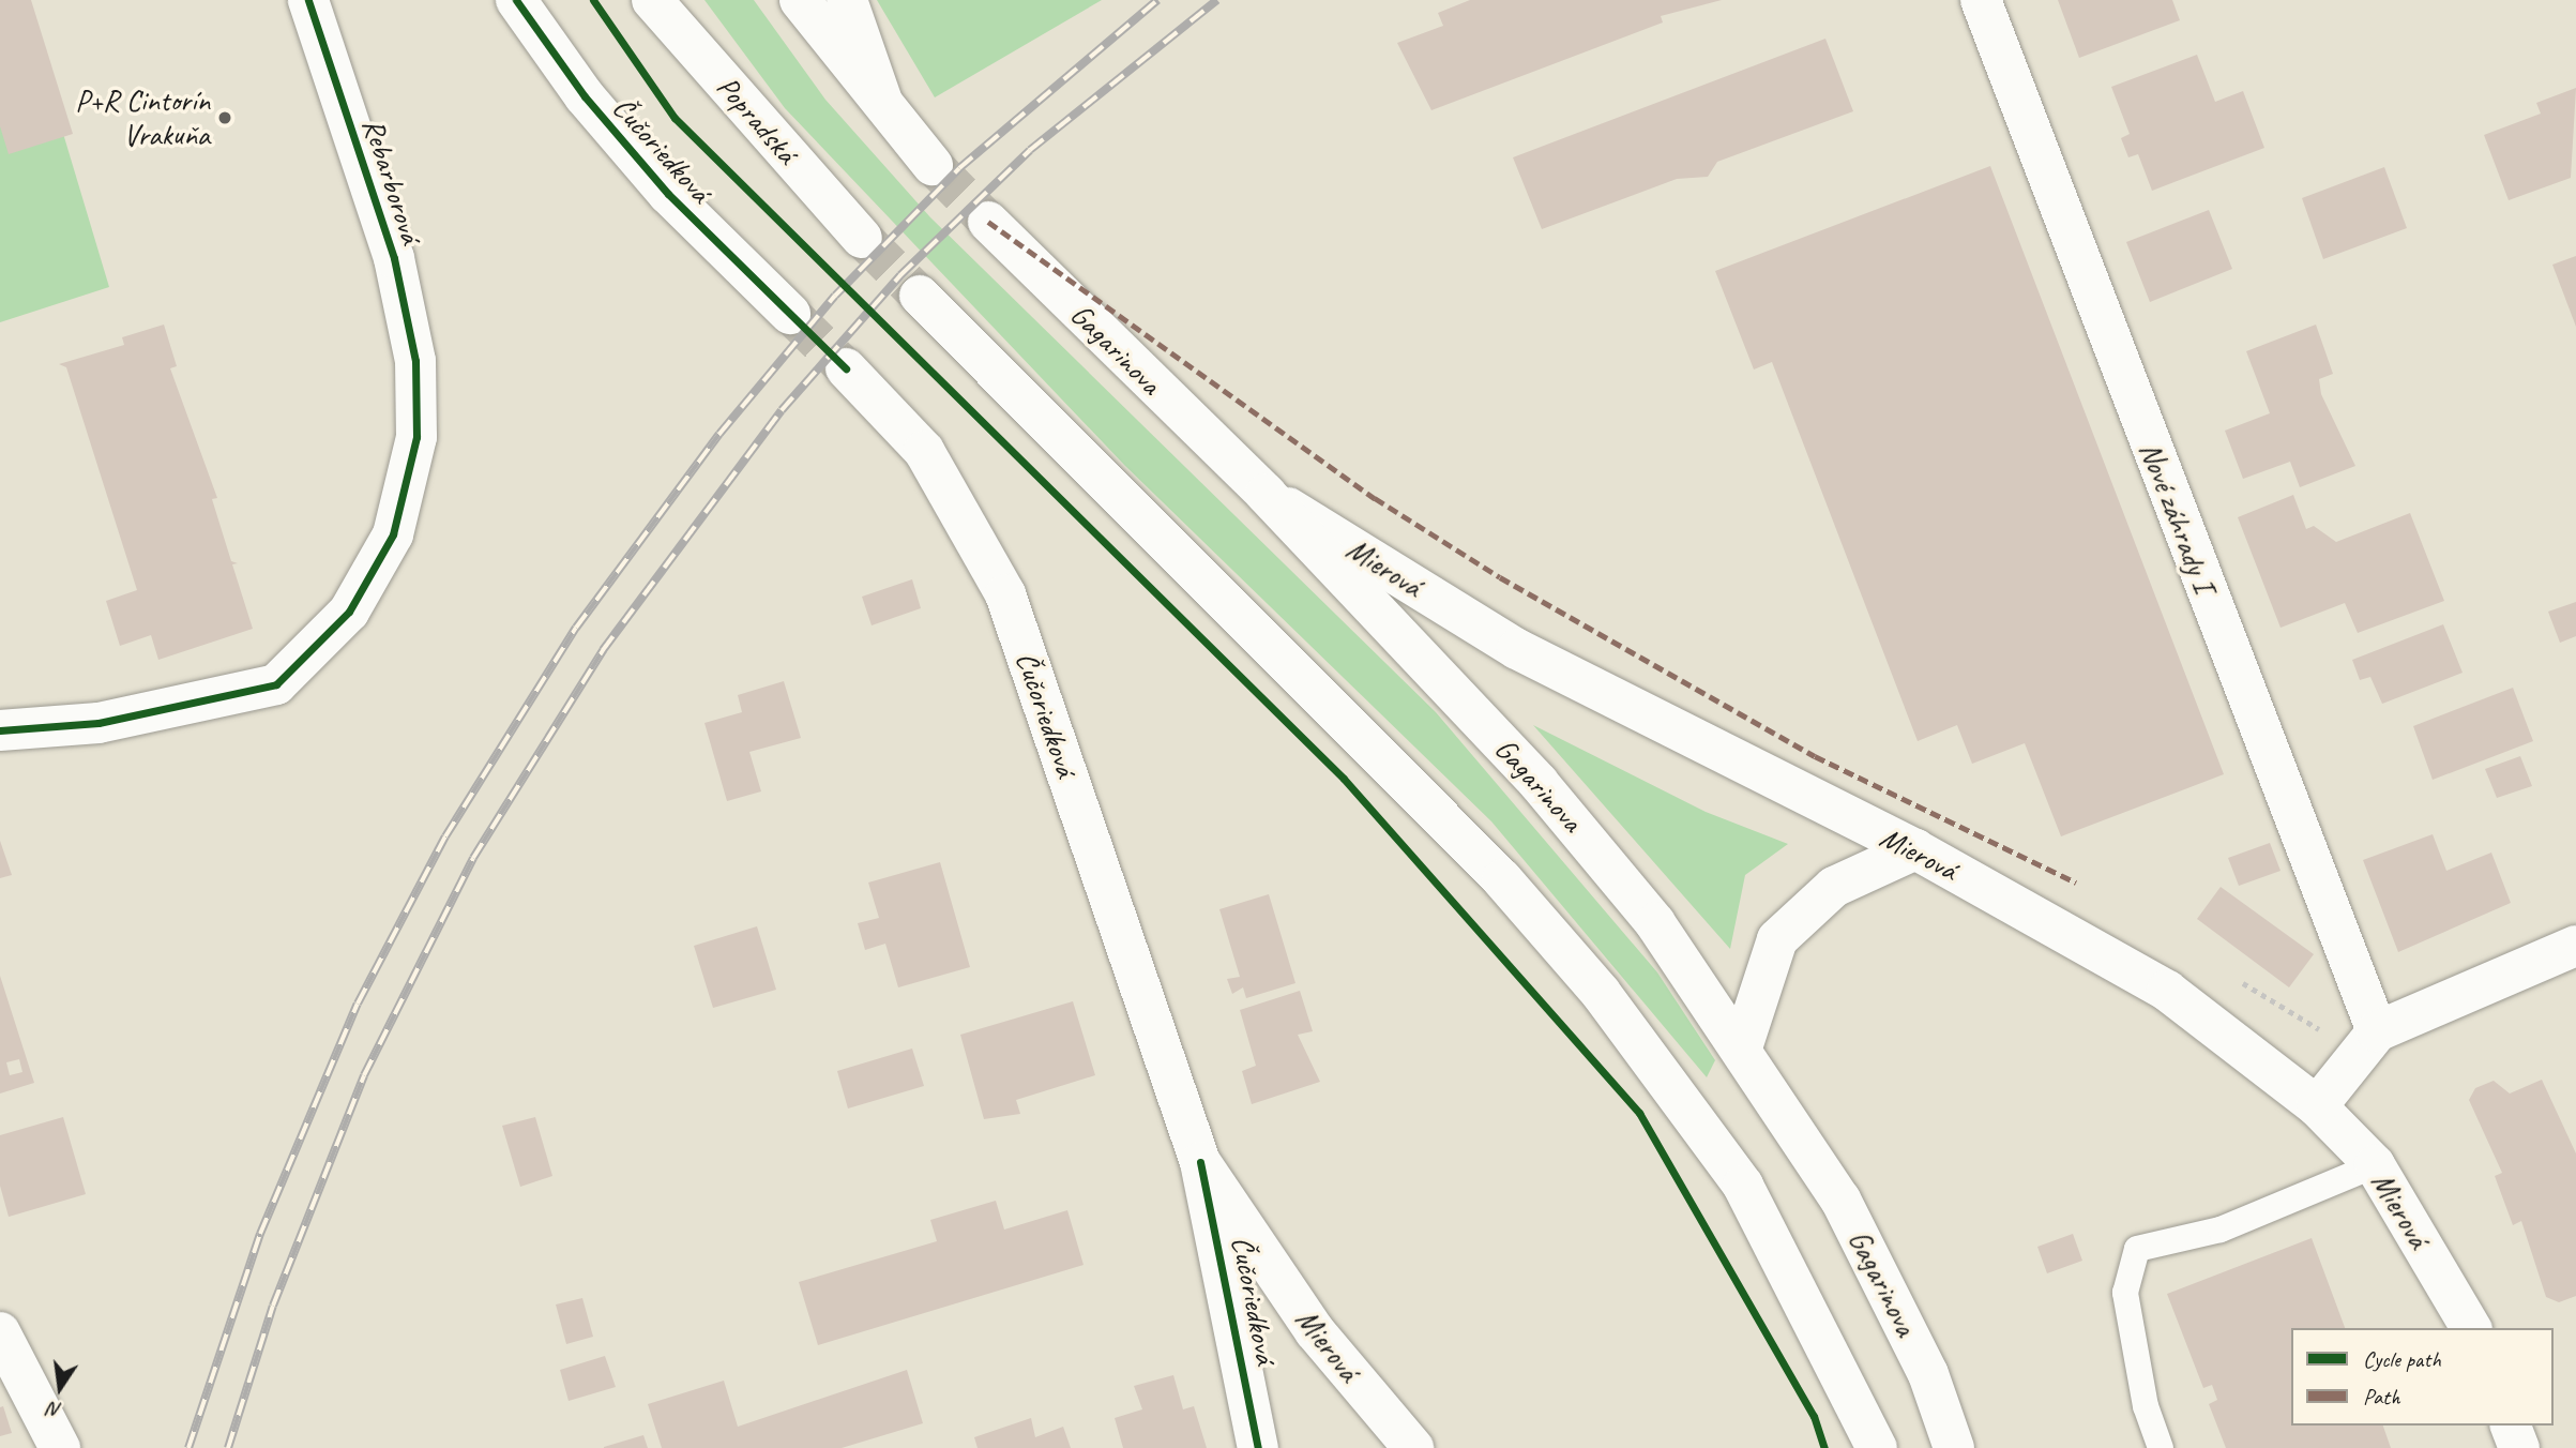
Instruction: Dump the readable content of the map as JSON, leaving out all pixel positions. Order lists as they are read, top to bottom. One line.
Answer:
{"streets":{"street":["Popradská","Čučoriedková","Rebarborová","Gagarinova","Nové záhrady I","Mierová"]},"crossings":[["Čučoriedková","Mierová"],["Gagarinova","Mierová"]],"places":["P+R Cintorín Vrakuňa"],"legend":["Cycle path","Path"],"north":"bottom"}
